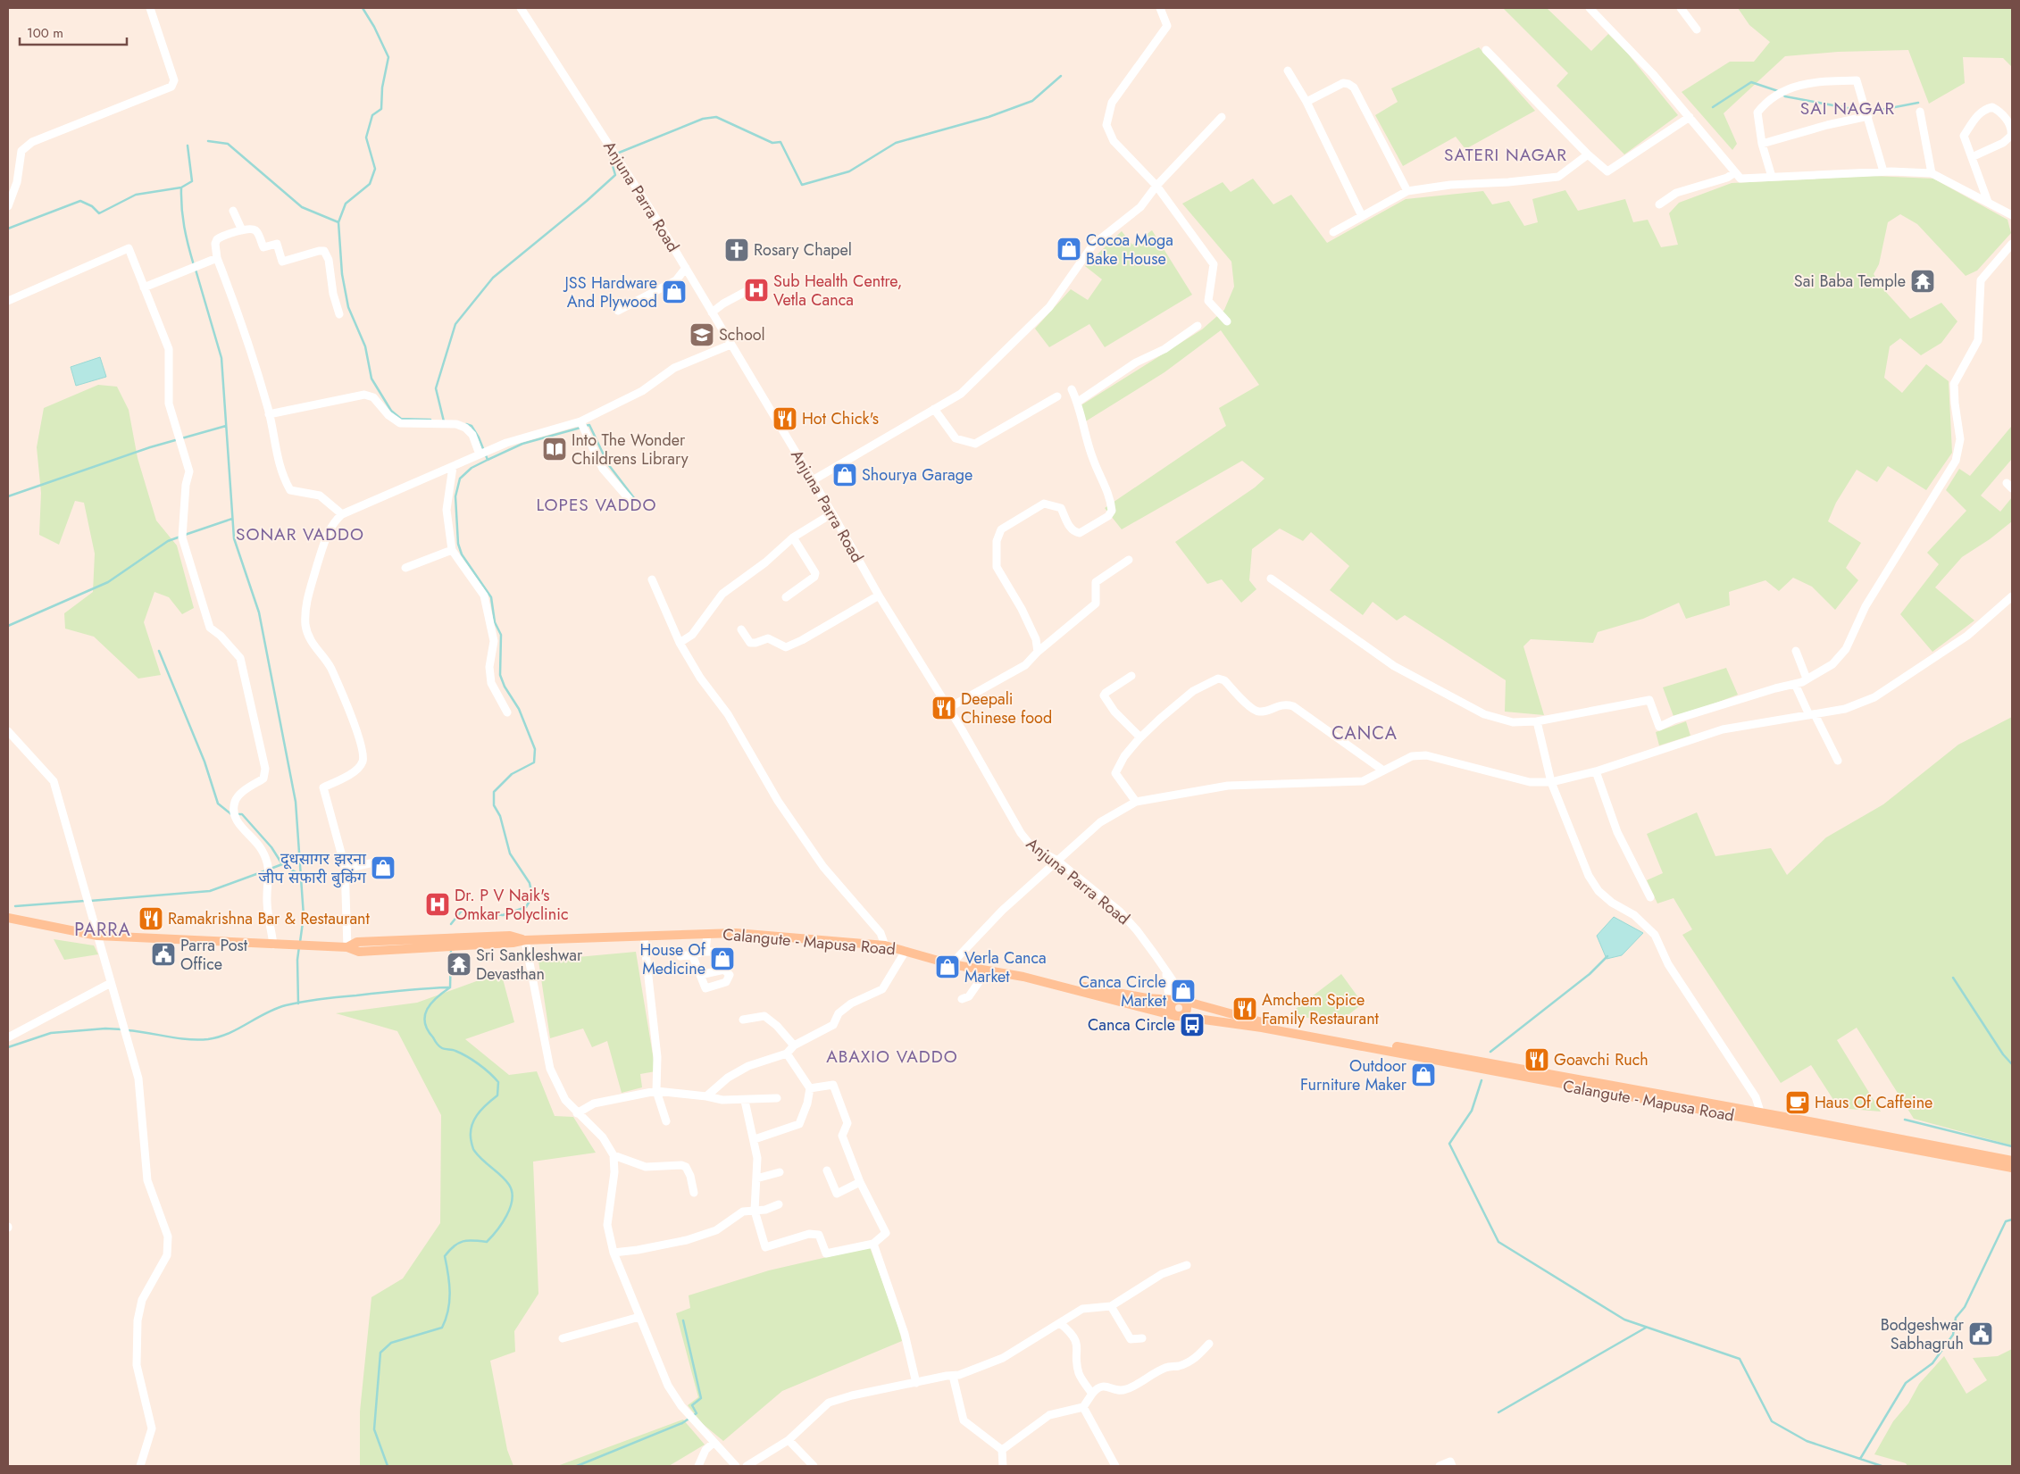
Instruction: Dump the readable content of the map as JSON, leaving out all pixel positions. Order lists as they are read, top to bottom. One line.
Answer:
{"streets":{"main road":["Calangute - Mapusa Road"],"street":["Anjuna Parra Road"]},"crossings":[["Anjuna Parra Road","Calangute - Mapusa Road"]],"districts":["SAI NAGAR","SATERI NAGAR","LOPES VADDO","SONAR VADDO","CANCA","PARRA","ABAXIO VADDO"],"places":{"shop":["Cocoa Moga Bake House","JSS Hardware And Plywood","Shourya Garage","दूधसागर झरना जीप सफारी बुकिंग","House Of Medicine","Verla Canca Market","Canca Circle Market","Outdoor Furniture Maker"],"church":["Rosary Chapel"],"temple":["Sai Baba Temple","Sri Sankleshwar Devasthan"],"hospital":["Sub Health Centre, Vetla Canca","Dr. P V Naik's Omkar Polyclinic"],"school or university":["School"],"restaurant":["Hot Chick's","Deepali Chinese food","Ramakrishna Bar & Restaurant","Amchem Spice Family Restaurant","Goavchi Ruch"],"library":["Into The Wonder Childrens Library"],"public building":["Parra Post Office","Bodgeshwar Sabhagruh"],"bus stop":["Canca Circle"],"cafe":["Haus Of Caffeine"]},"scale_bar":"100 m"}
